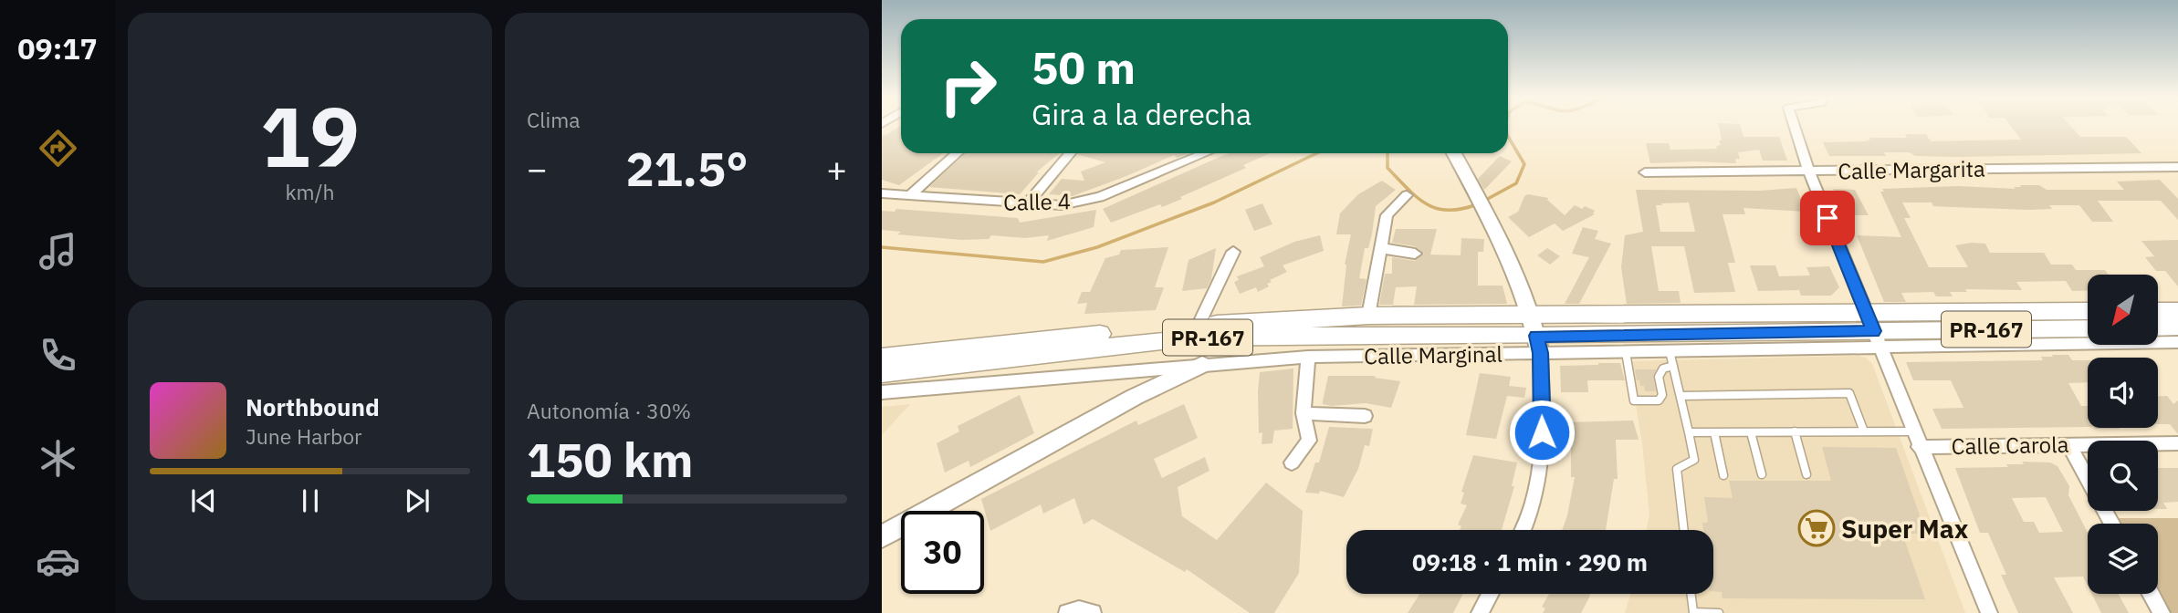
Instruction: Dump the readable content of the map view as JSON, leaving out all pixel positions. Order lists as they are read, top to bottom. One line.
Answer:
{"streets":{"main road":["PR-167"],"street":["Calle Margarita","Calle 4","Calle Marginal","Calle Carola"]},"crossings":[["PR-167","Calle Marginal"]],"places":{"supermarket":["Super Max"]},"north":"bottom left","page":{"tabs":"09:17","tile":[["19","km/h"],"Clima",["Autonomía · 30%","150 km"]],"turn":["50 m","Gira a la derecha"],"heat":["−","21.5°","+"],"song":["Northbound","June Harbor"],"limit":"30","trip":"09:18 · 1 min · 290 m"}}
